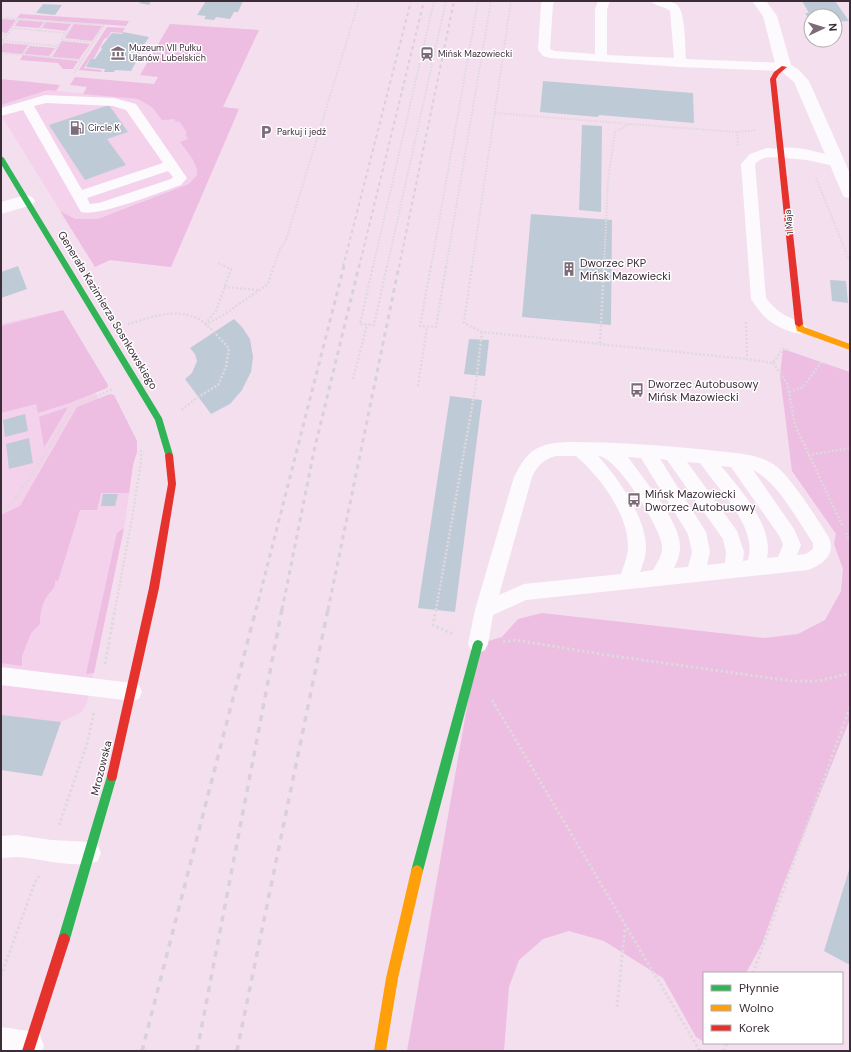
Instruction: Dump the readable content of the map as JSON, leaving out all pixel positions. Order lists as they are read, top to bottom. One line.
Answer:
{"streets":{"street":["1 Maja","Generała Kazimierza Sosnkowskiego","Mrozowska"]},"crossings":[["Generała Kazimierza Sosnkowskiego","Mrozowska"]],"places":{"museum":["Muzeum VII Pułku Ułanów Lubelskich"],"station":["Mińsk Mazowiecki"],"fuel station":["Circle K"],"parking":["Parkuj i jedź"],"building":["Dworzec PKP Mińsk Mazowiecki"],"bus stop":["Dworzec Autobusowy Mińsk Mazowiecki","Mińsk Mazowiecki Dworzec Autobusowy"]},"legend":["Płynnie","Wolno","Korek"],"north":"right"}
